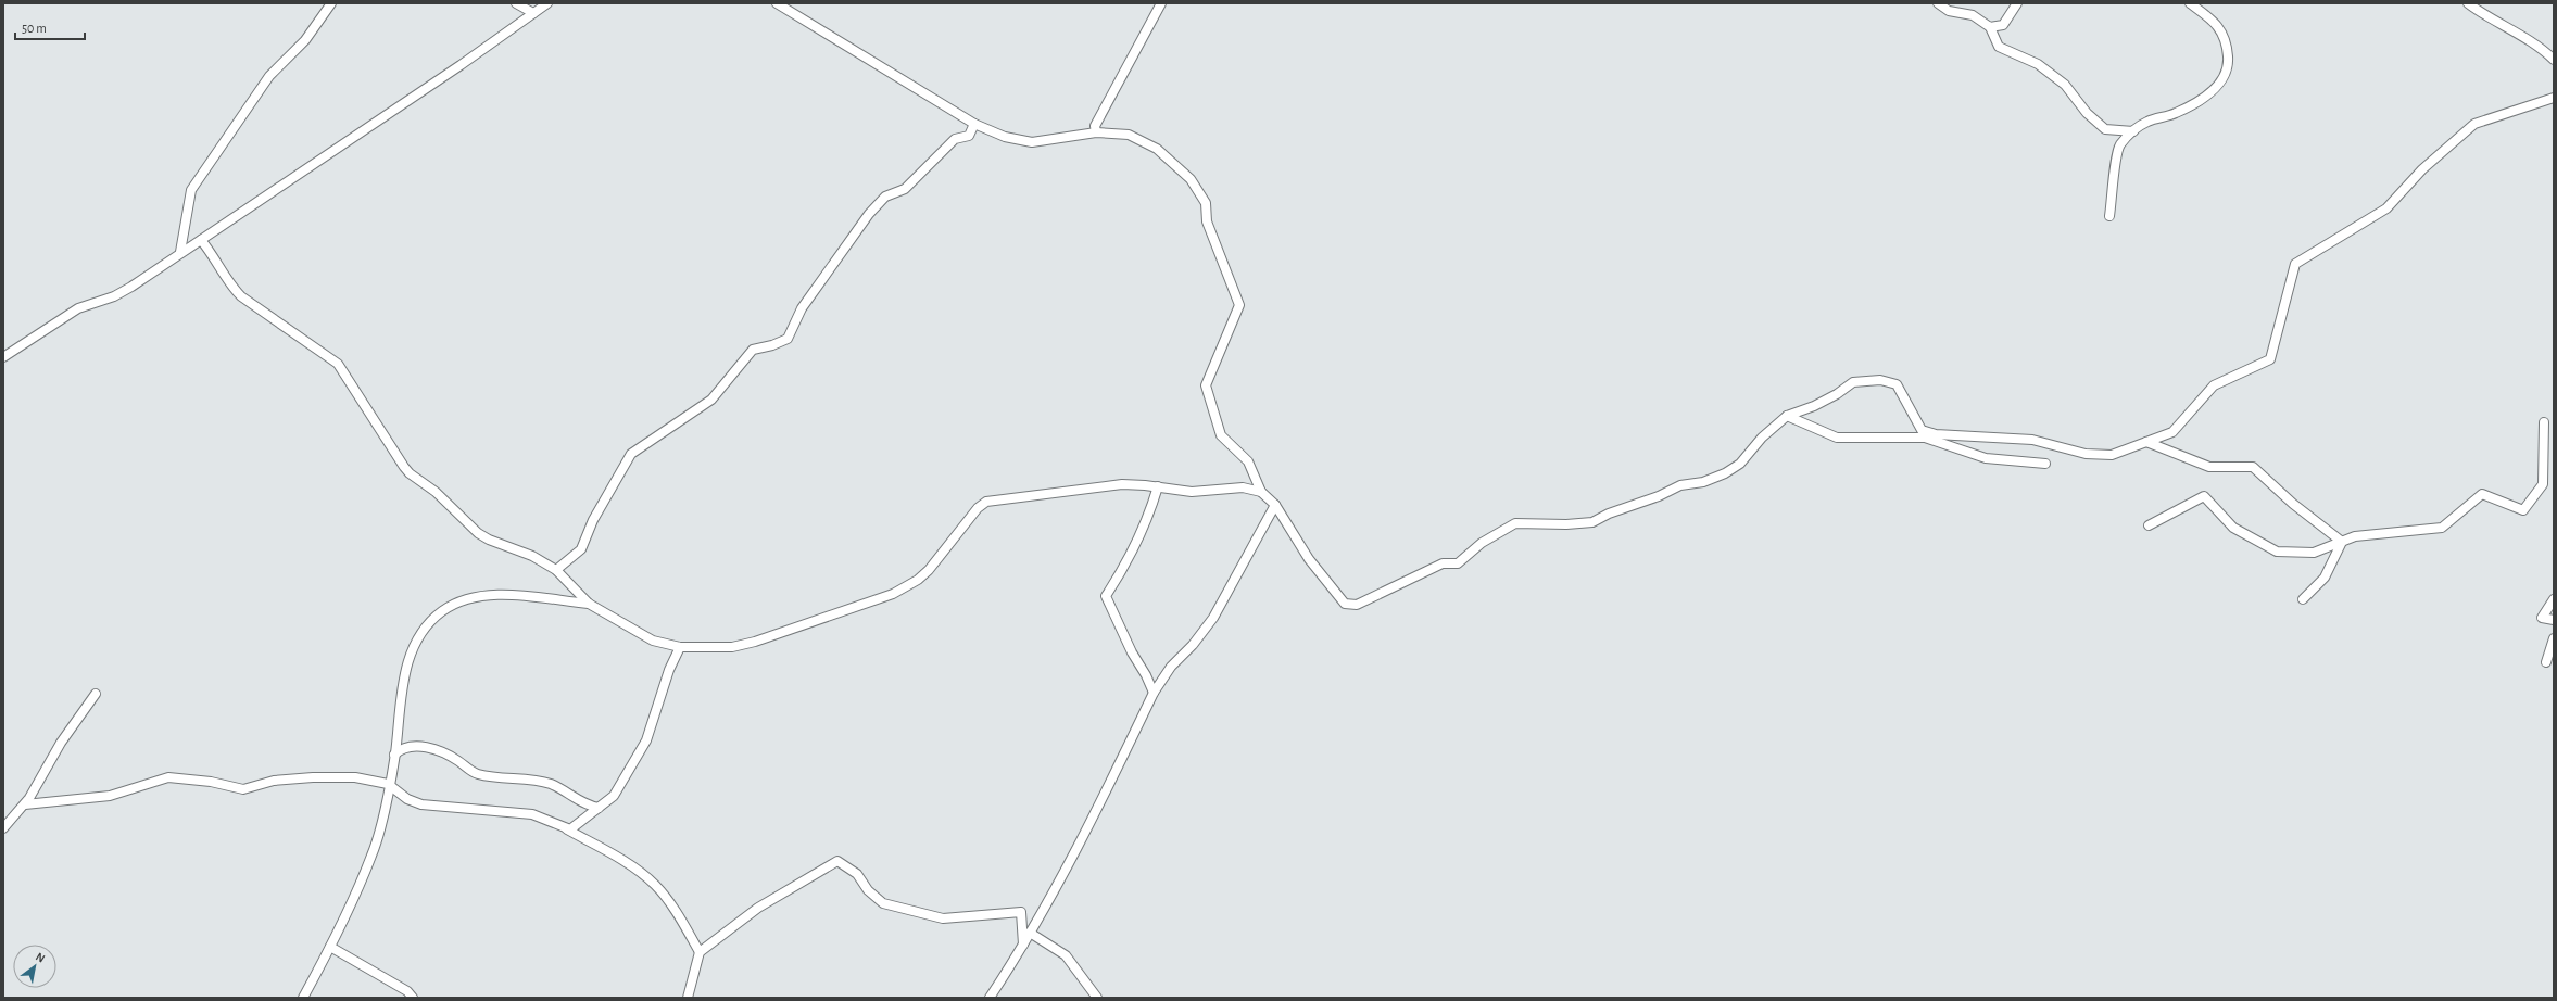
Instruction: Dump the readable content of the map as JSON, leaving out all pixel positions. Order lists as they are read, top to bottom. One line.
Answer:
{"scale_bar":"50 m","north":"top right"}
